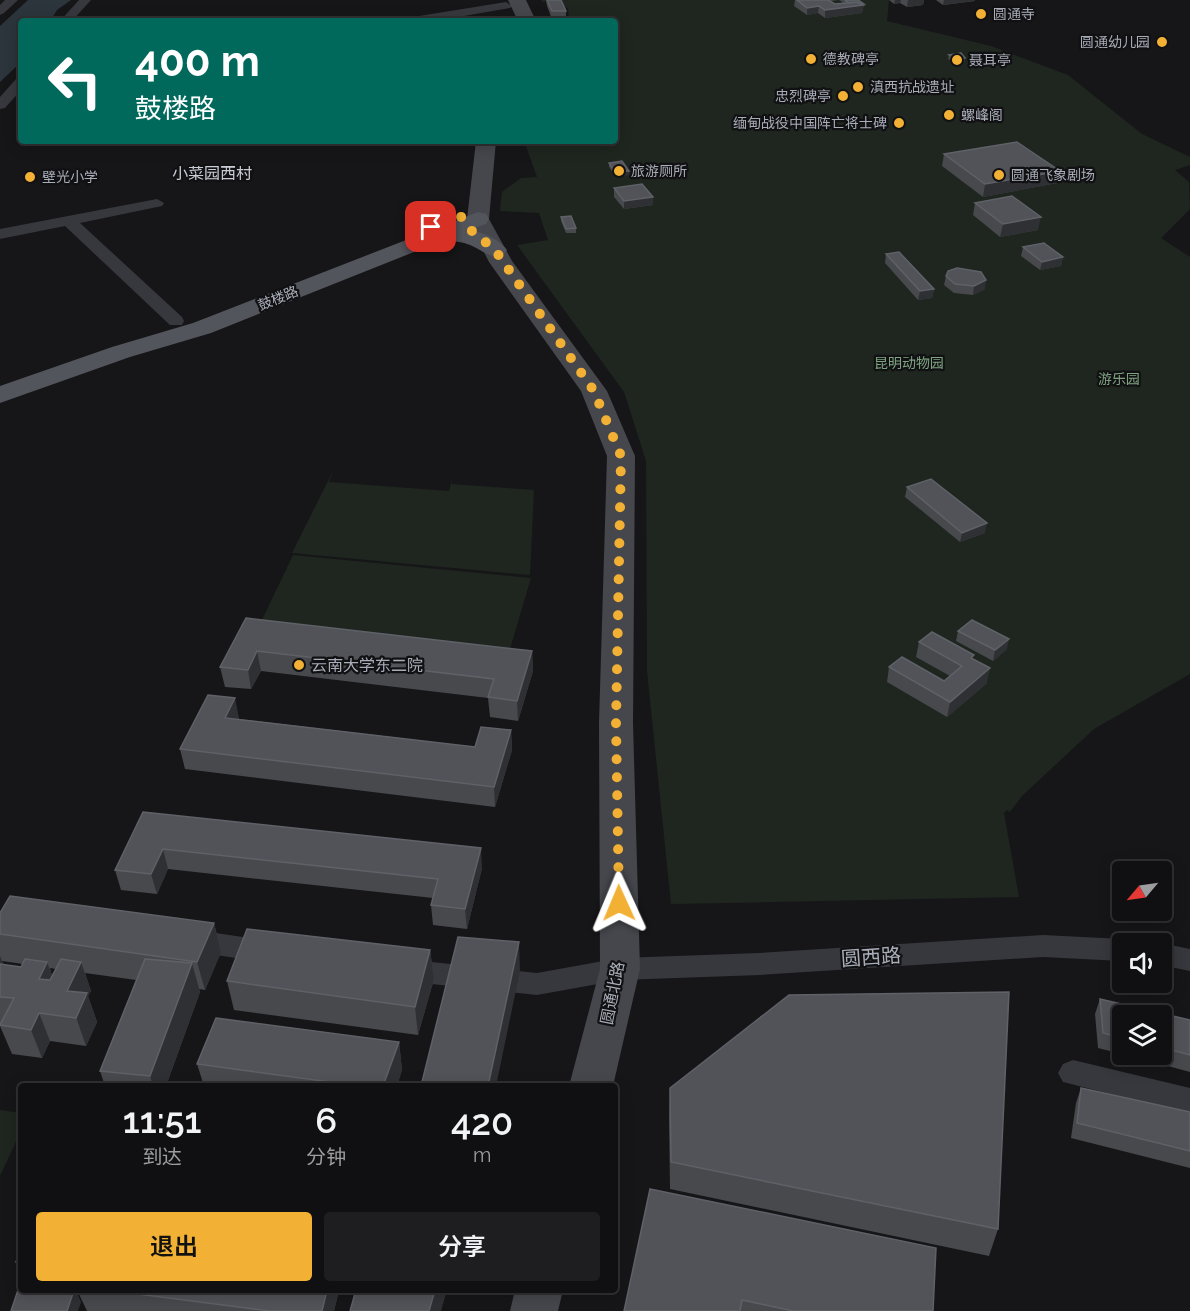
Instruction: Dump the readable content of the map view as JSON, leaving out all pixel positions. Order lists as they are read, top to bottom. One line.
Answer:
{"streets":{"main road":["鼓楼路","圆通北路"],"street":["圆西路"]},"crossings":[["鼓楼路","圆通北路"],["圆西路","圆通北路"]],"districts":["小菜园西村"],"parks":["昆明动物园","游乐园"],"places":["圆通寺","圆通幼儿园","德教碑亭","聂耳亭","滇西抗战遗址","忠烈碑亭","螺峰阁","缅甸战役中国阵亡将士碑","旅游厕所","圆通飞象剧场","壁光小学","云南大学东二院"],"north":"bottom left","page":{"turn":["400 m","鼓楼路"],"eta":["11:51","到达","6","分钟","420","m"],"buttons":["退出","分享"]}}
